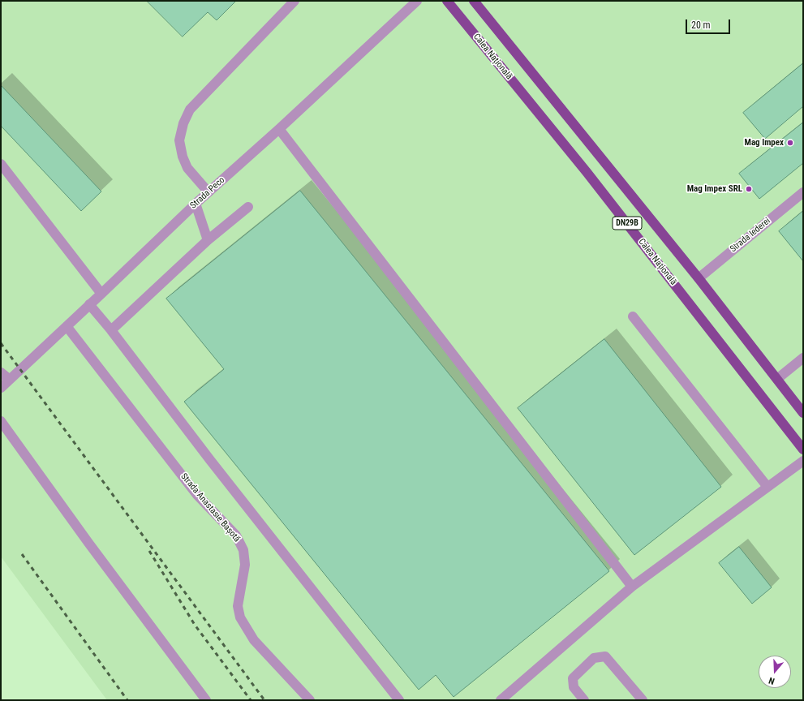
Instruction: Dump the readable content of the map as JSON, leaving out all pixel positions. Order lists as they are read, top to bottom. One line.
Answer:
{"streets":{"main road":["Calea Națională","DN29B"],"street":["Strada Peco","Strada Iederei","Strada Anastasie Bașotă"]},"crossings":[["Strada Peco","Strada Anastasie Bașotă"],["DN29B","Strada Iederei"]],"places":["Mag Impex","Mag Impex SRL"],"scale_bar":"20 m","north":"bottom"}
